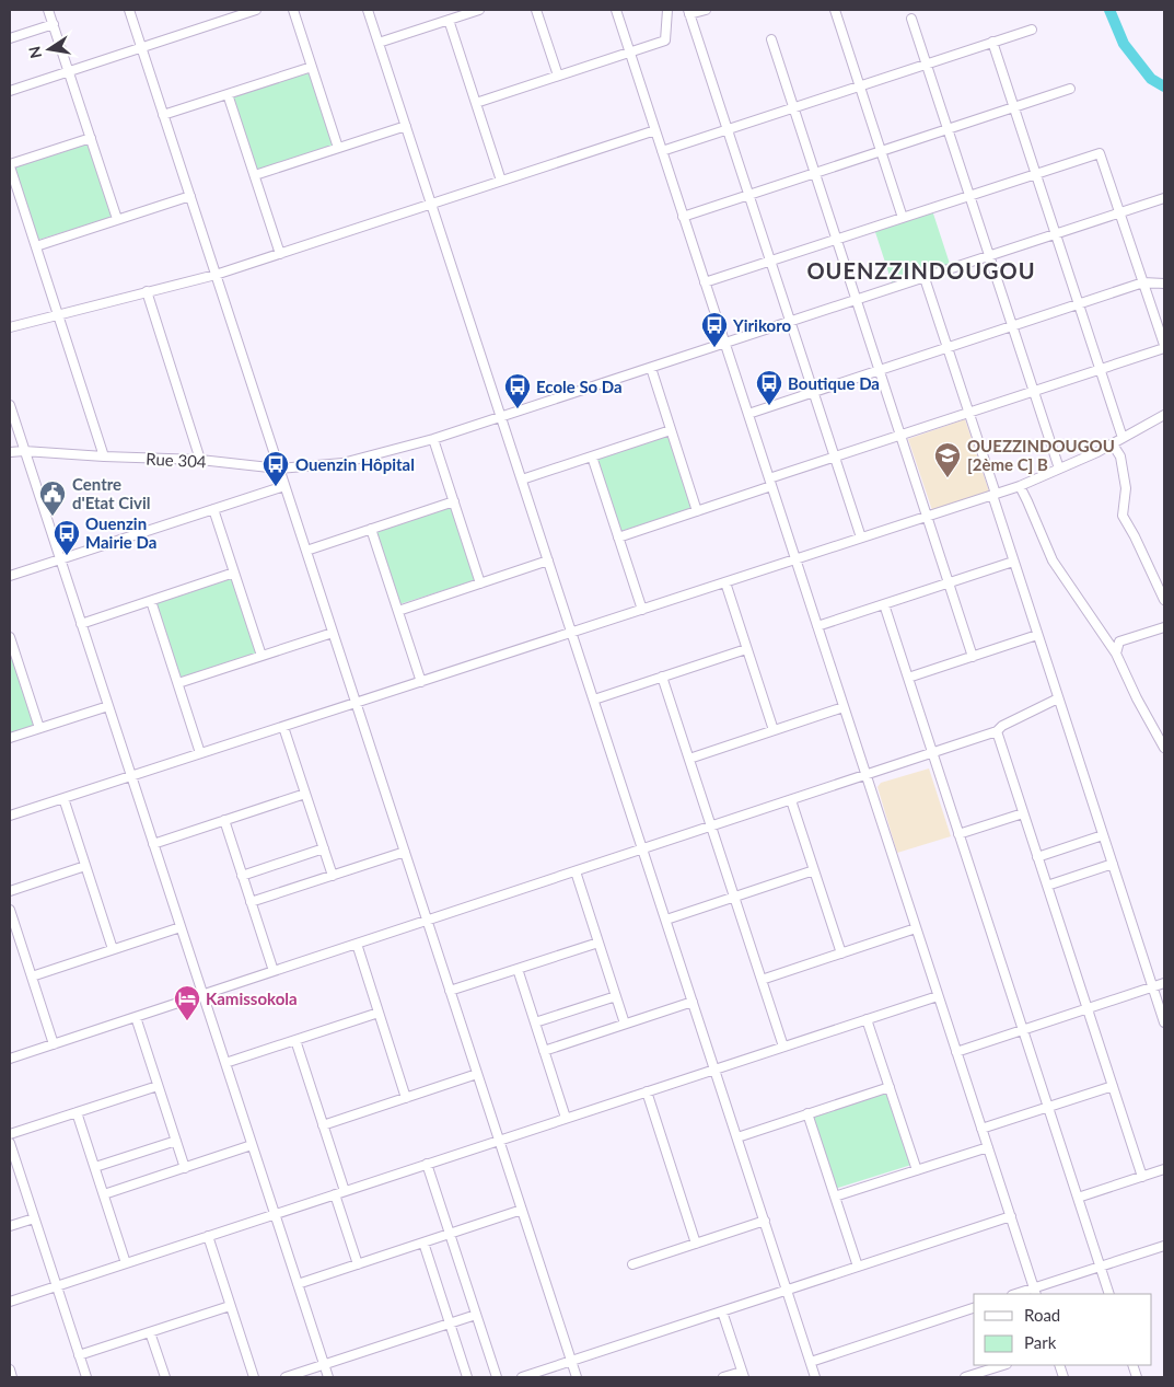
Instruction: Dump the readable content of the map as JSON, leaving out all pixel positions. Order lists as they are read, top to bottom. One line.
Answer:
{"streets":{"street":["Rue 304"]},"districts":["OUENZZINDOUGOU"],"places":{"bus stop":["Yirikoro","Boutique Da","Ecole So Da","Ouenzin Hôpital","Ouenzin Mairie Da"],"school or university":["OUEZZINDOUGOU [2ème C] B"],"public building":["Centre d'Etat Civil"],"hotel":["Kamissokola"]},"legend":["Road","Park"],"north":"left"}
